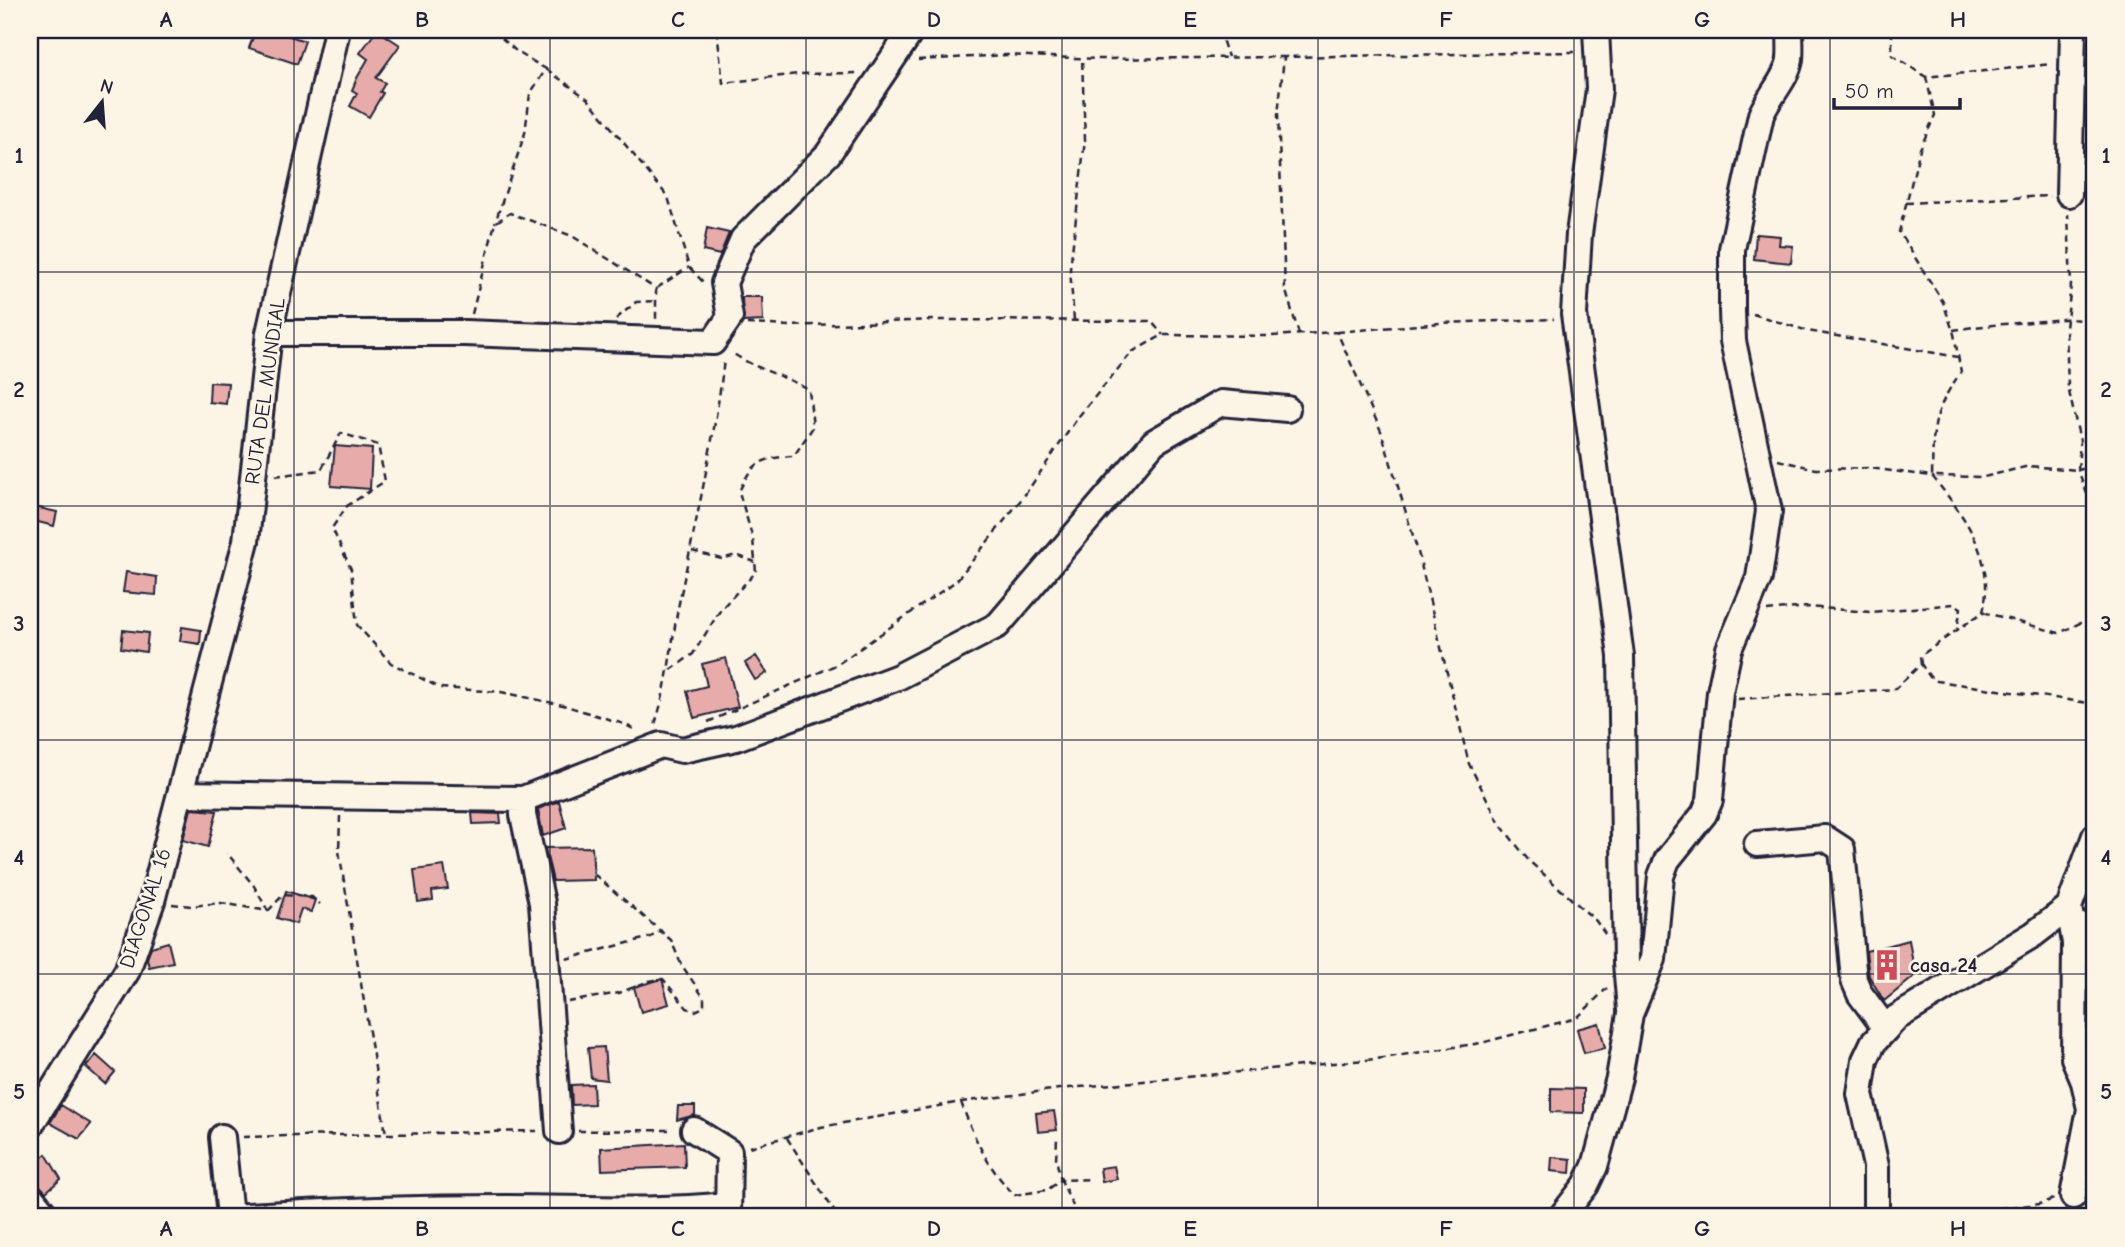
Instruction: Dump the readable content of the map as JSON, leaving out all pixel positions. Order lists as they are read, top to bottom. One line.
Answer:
{"streets":{"street":["RUTA DEL MUNDIAL","DIAGONAL 16"]},"crossings":[["RUTA DEL MUNDIAL","DIAGONAL 16"]],"places":{"building":["casa 24"]},"scale_bar":"50 m","north":"top","grid":{"columns":["A","B","C","D","E","F","G","H"],"rows":["1","2","3","4","5"]}}
